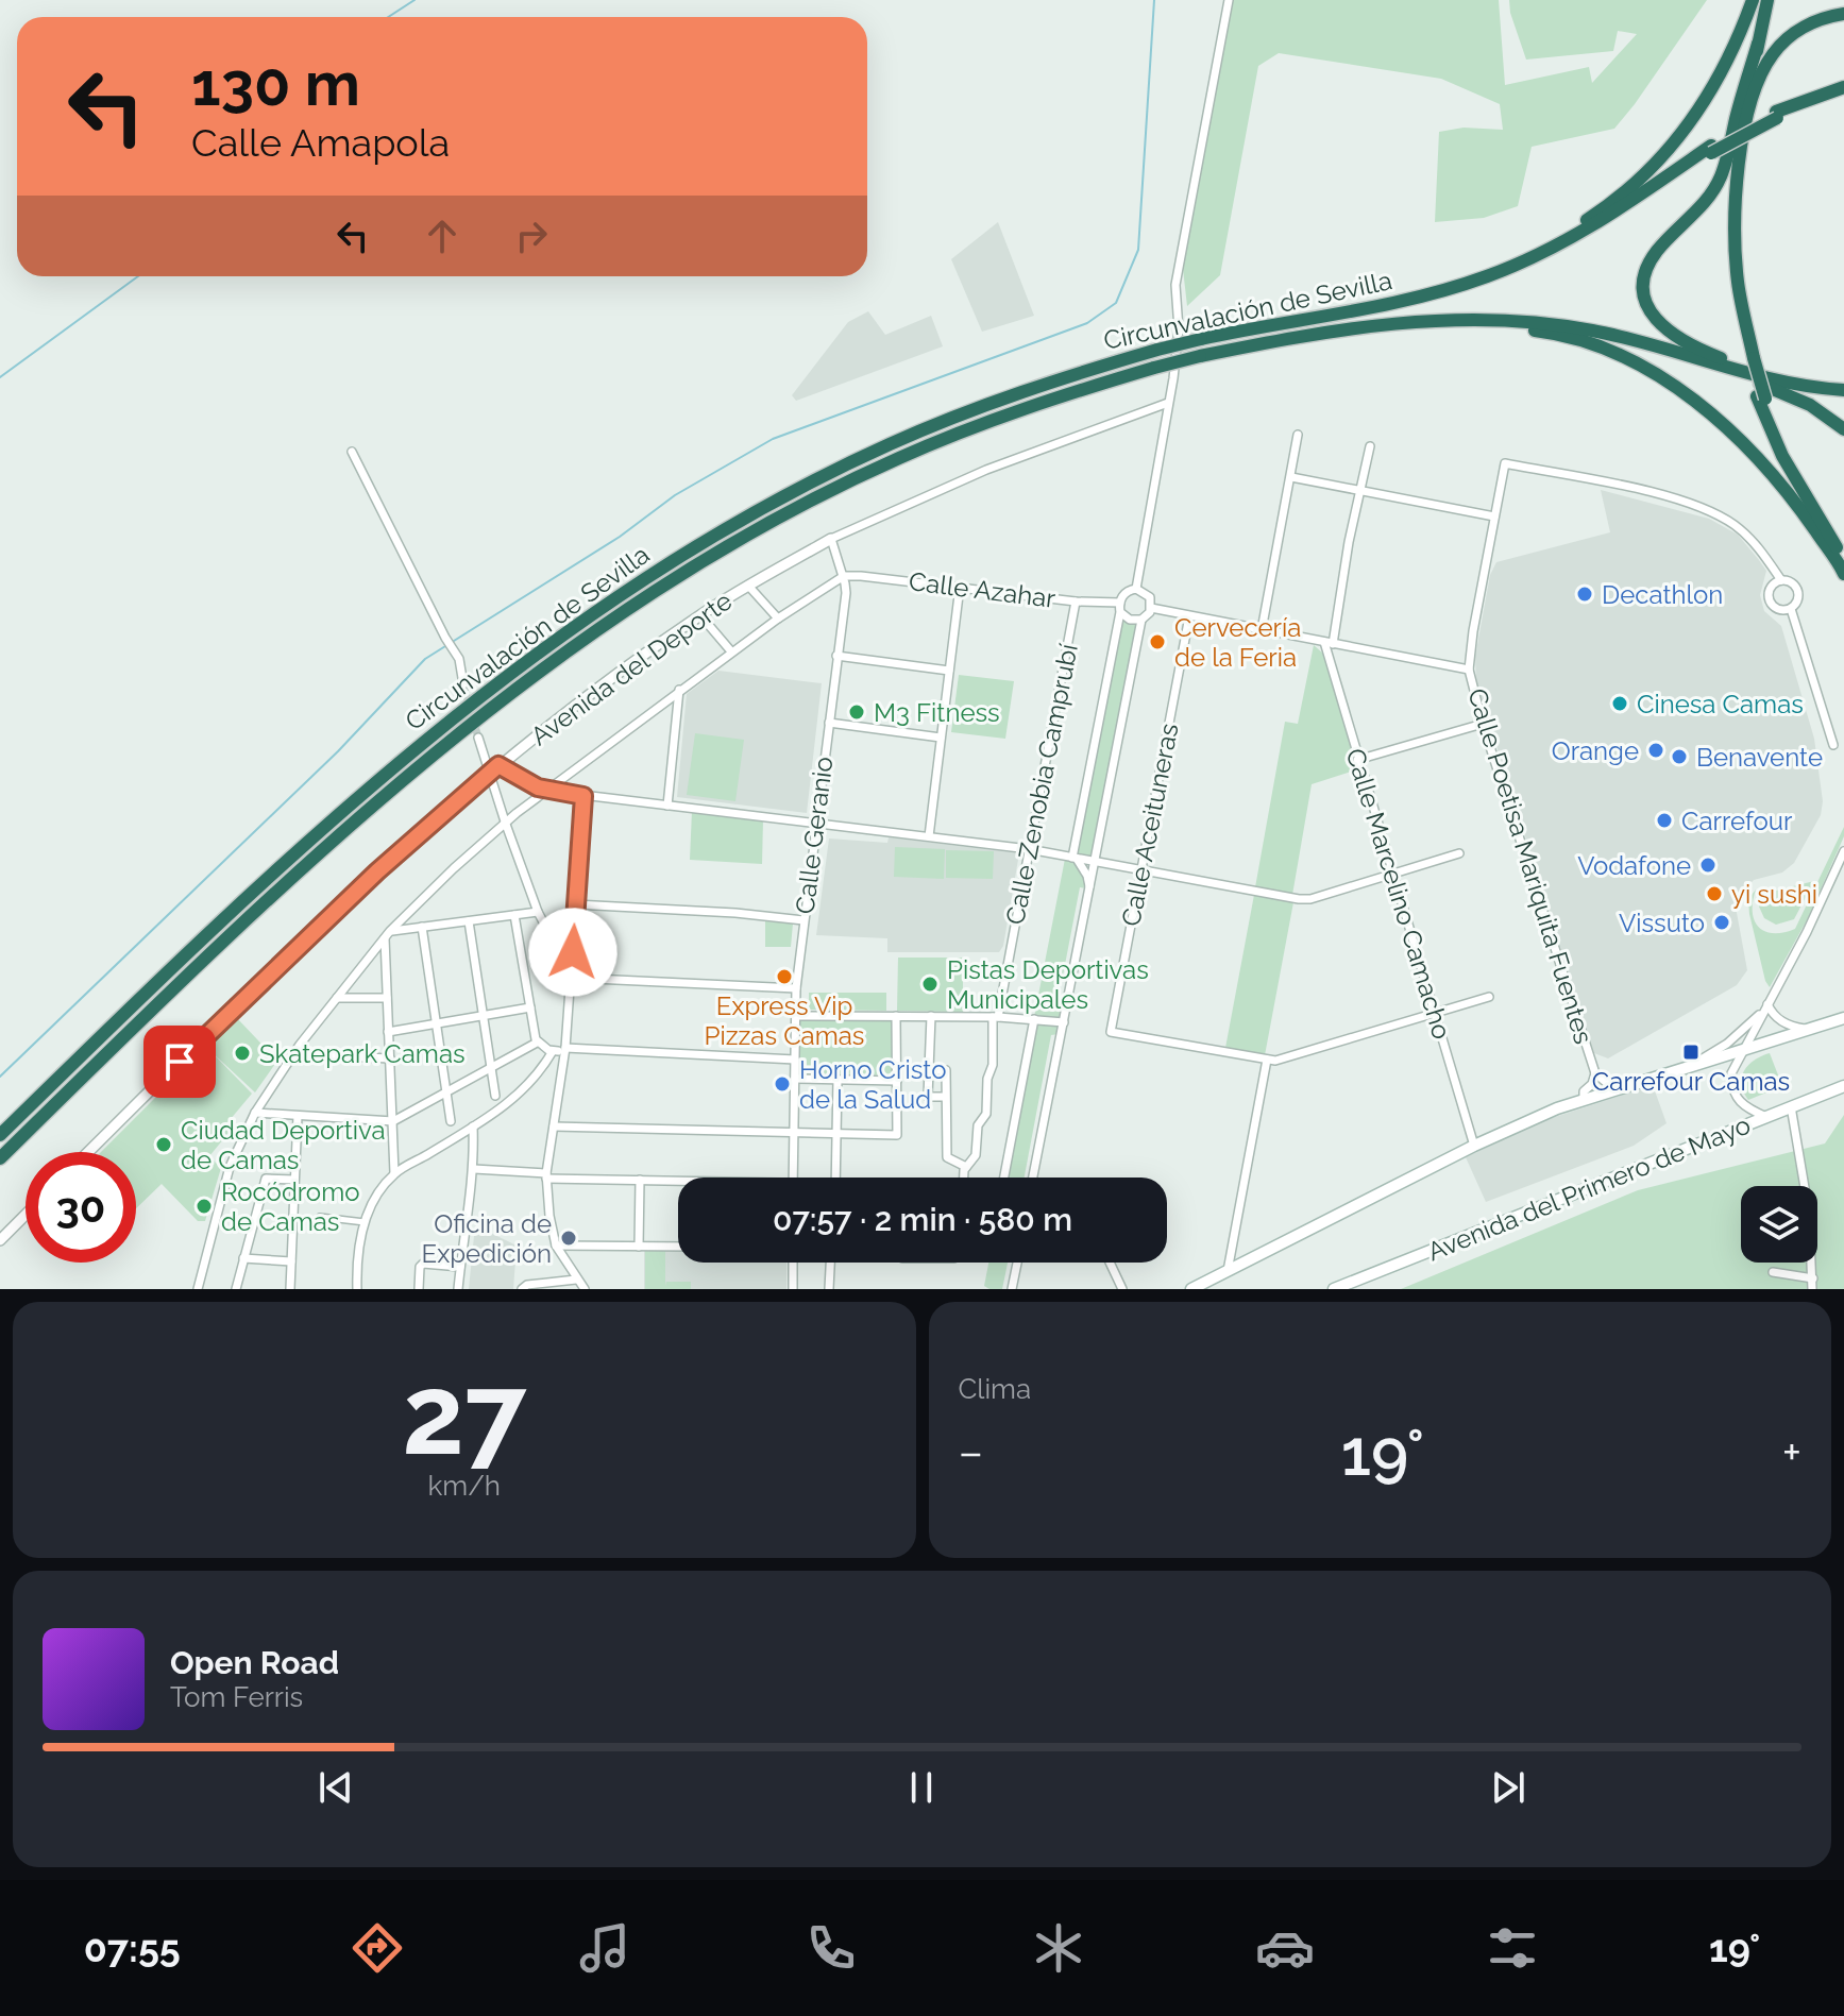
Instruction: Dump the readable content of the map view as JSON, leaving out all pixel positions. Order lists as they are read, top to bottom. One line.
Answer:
{"streets":{"highway":["Circunvalación de Sevilla"],"main road":["Avenida del Primero de Mayo"],"street":["Calle Azahar","Avenida del Deporte","Calle Zenobia Camprubí","Calle Aceituneras","Calle Geranio","Calle Poetisa Mariquita Fuentes","Calle Marcelino Camacho"]},"crossings":[["Calle Azahar","Calle Zenobia Camprubí"],["Calle Azahar","Calle Geranio"],["Avenida del Deporte","Calle Geranio"]],"places":{"other":["Decathlon","Cervecería de la Feria","Cinesa Camas","M3 Fitness","Orange","Benavente","Carrefour","Vodafone","yi sushi","Vissuto","Express Vip Pizzas Camas","Pistas Deportivas Municipales","Skatepark Camas","Horno Cristo de la Salud","Ciudad Deportiva de Camas","Rocódromo de Camas","Oficina de Expedición"],"transit":["Carrefour Camas"]},"page":{"turn":["130 m","Calle Amapola"],"limit":"30","trip":"07:57 · 2 min · 580 m","tile":[["27","km/h"],"Clima"],"heat":["−","19°","+"],"song":["Open Road","Tom Ferris"],"tabs":["07:55","19°"]}}
